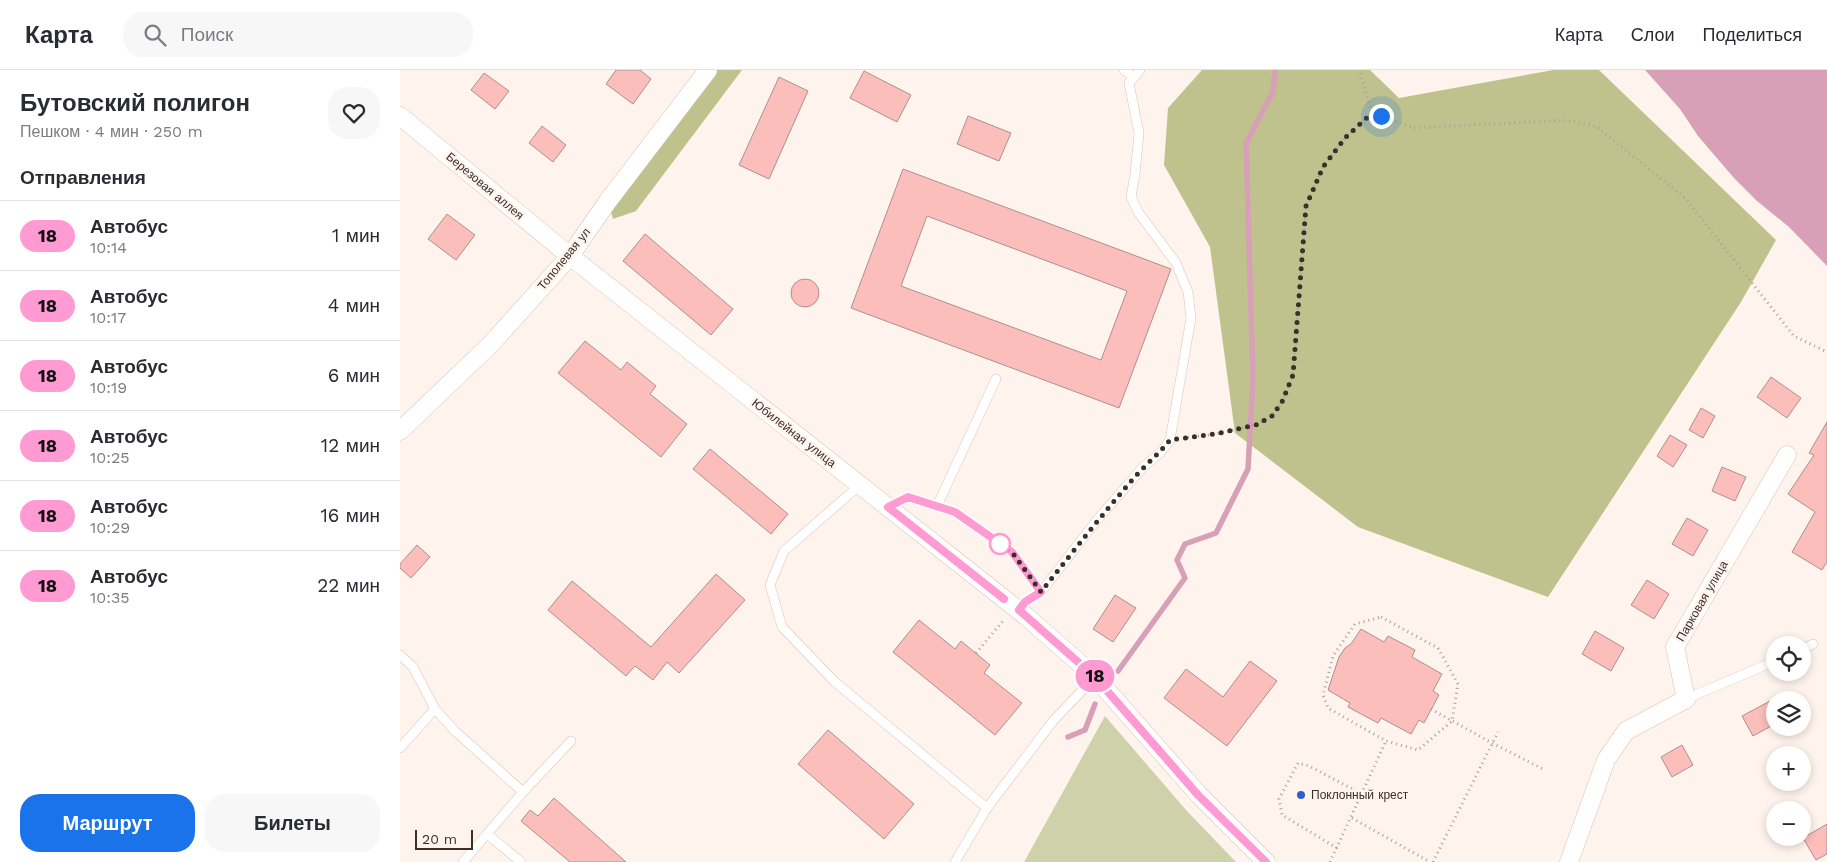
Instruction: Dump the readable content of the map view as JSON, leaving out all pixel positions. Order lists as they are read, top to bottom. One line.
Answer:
{"streets":{"street":["Березовая аллея","Тополевая ул","Юбилейная улица","Парковая улица"]},"crossings":[["Березовая аллея","Тополевая ул"],["Березовая аллея","Юбилейная улица"],["Тополевая ул","Юбилейная улица"]],"places":["Поклонный крест"],"lines":["bus line 18"],"scale_bar":"20 m","page":{"header":"Карта","search":"Поиск","nav":["Карта","Слои","Поделиться"],"heading":[["Бутовский полигон","Пешком · 4 мин · 250 m"],"Отправления"],"on_map":"18","list":[{"mark":"18","name":"Автобус","note":"10:14","value":"1 мин"},{"mark":"18","name":"Автобус","note":"10:17","value":"4 мин"},{"mark":"18","name":"Автобус","note":"10:19","value":"6 мин"},{"mark":"18","name":"Автобус","note":"10:25","value":"12 мин"},{"mark":"18","name":"Автобус","note":"10:29","value":"16 мин"},{"mark":"18","name":"Автобус","note":"10:35","value":"22 мин"}],"map_buttons":["+","−"],"buttons":["Маршрут","Билеты"],"scale":"20 m"}}
